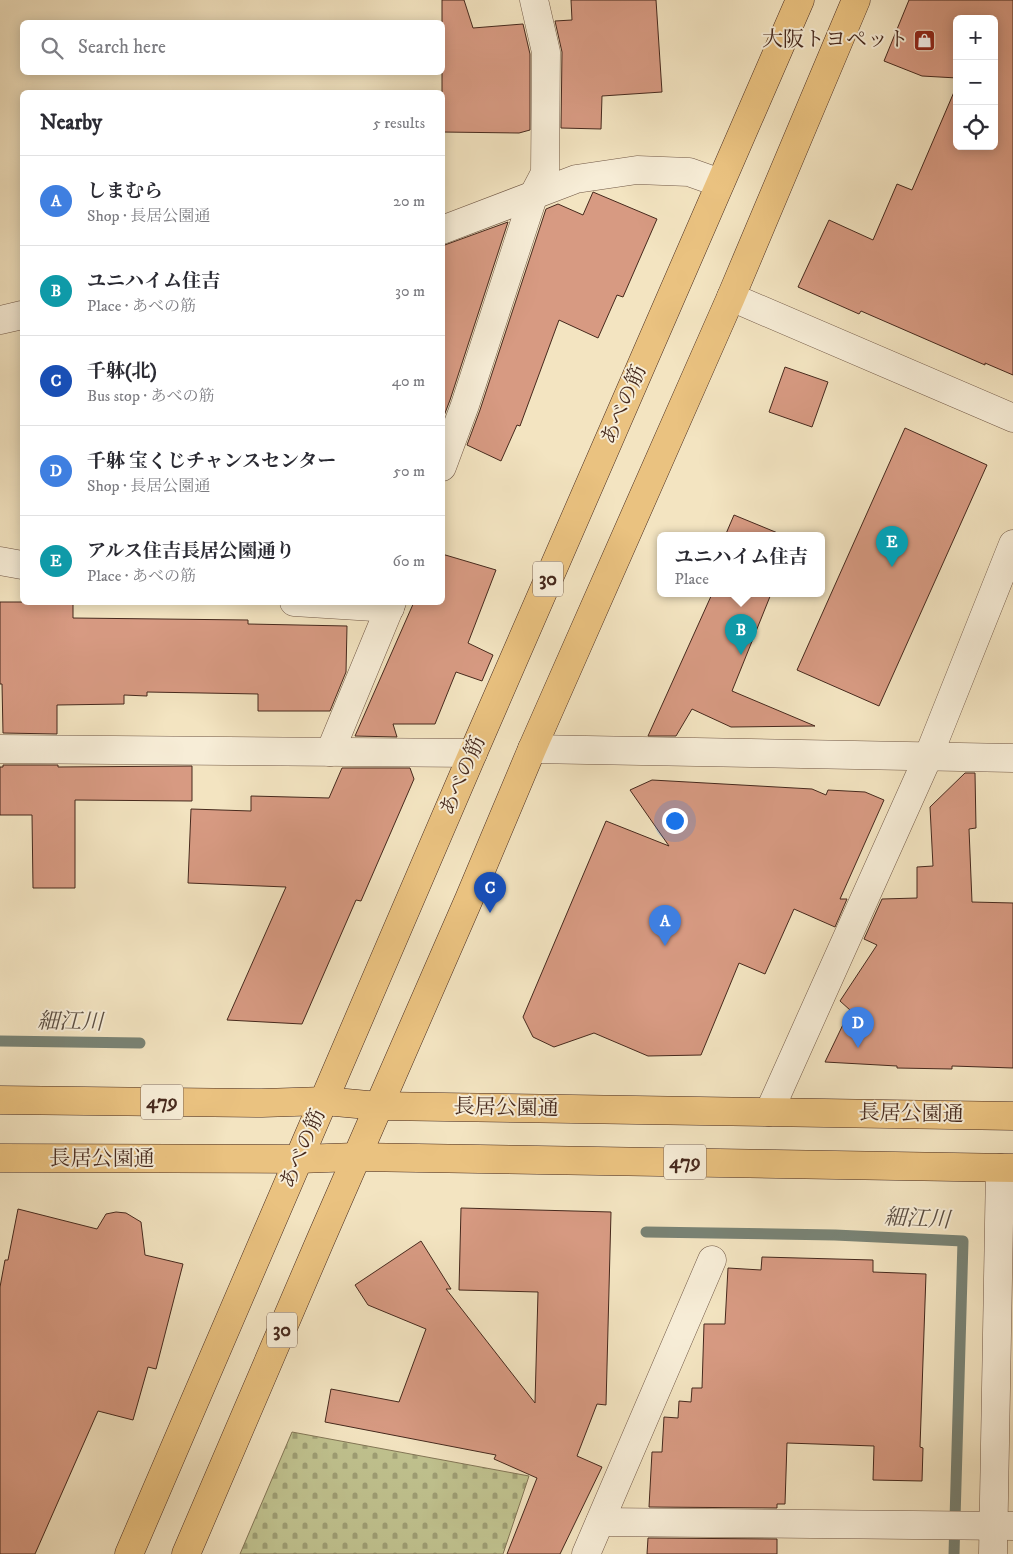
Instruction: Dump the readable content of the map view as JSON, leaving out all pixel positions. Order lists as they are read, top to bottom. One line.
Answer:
{"streets":{"main road":["あべの筋","30","479","長居公園通"]},"crossings":[["あべの筋","長居公園通"],["30","長居公園通"]],"water":["細江川"],"places":{"shop":["大阪トヨペット"]},"page":{"map_buttons":["+","−"],"search":"Search here","heading":["Nearby","5 results"],"list":[{"mark":"A","name":"しまむら","note":"Shop · 長居公園通","value":"20 m"},{"mark":"B","name":"ユニハイム住吉","note":"Place · あべの筋","value":"30 m"},{"mark":"C","name":"千躰(北)","note":"Bus stop · あべの筋","value":"40 m"},{"mark":"D","name":"千躰 宝くじチャンスセンター","note":"Shop · 長居公園通","value":"50 m"},{"mark":"E","name":"アルス住吉長居公園通り","note":"Place · あべの筋","value":"60 m"}],"pins":["E","B","C","A","D"],"popup":["ユニハイム住吉","Place"]}}
